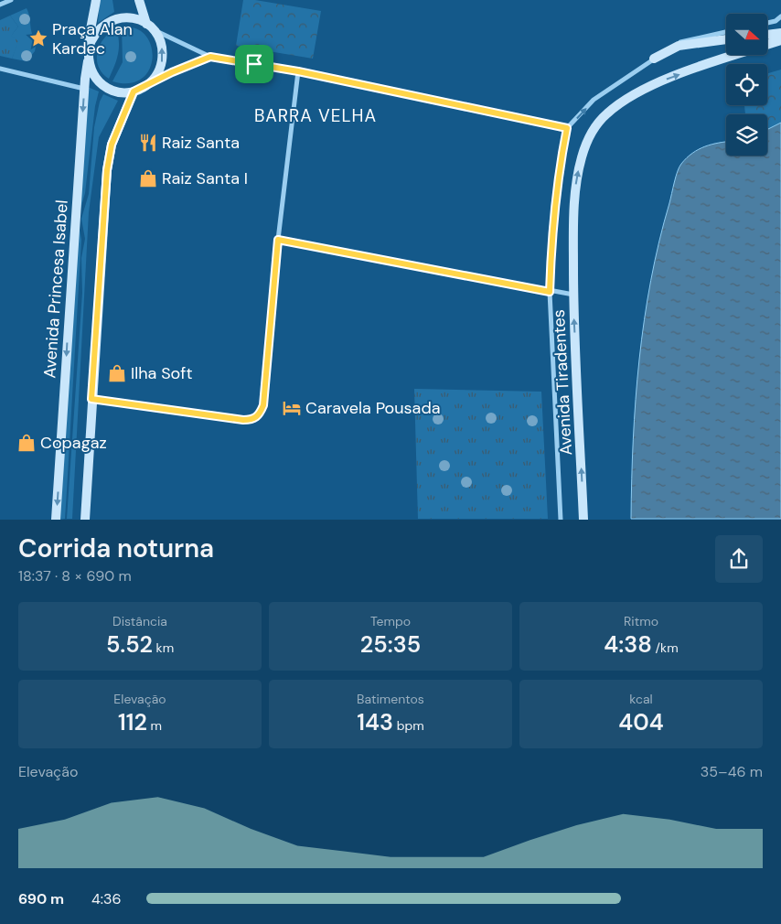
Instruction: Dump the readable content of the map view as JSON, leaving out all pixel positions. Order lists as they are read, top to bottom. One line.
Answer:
{"streets":{"main road":["Avenida Princesa Isabel","Avenida Tiradentes"]},"one_way":["Avenida Tiradentes"],"districts":["BARRA VELHA"],"places":{"place":["Praça Alan Kardec"],"restaurant":["Raiz Santa"],"shop":["Raiz Santa I","Ilha Soft","Copagaz"],"hotel":["Caravela Pousada"]},"north":"right","page":{"heading":["Corrida noturna","18:37 · 8 × 690 m"],"stats":[["Distância","5.52 km"],["Tempo","25:35"],["Ritmo","4:38 /km"],["Elevação","112 m"],["Batimentos","143 bpm"],["kcal","404"]],"chart":["Elevação","35–46 m"],"list":[{"name":"690 m","note":"4:36"}]}}
